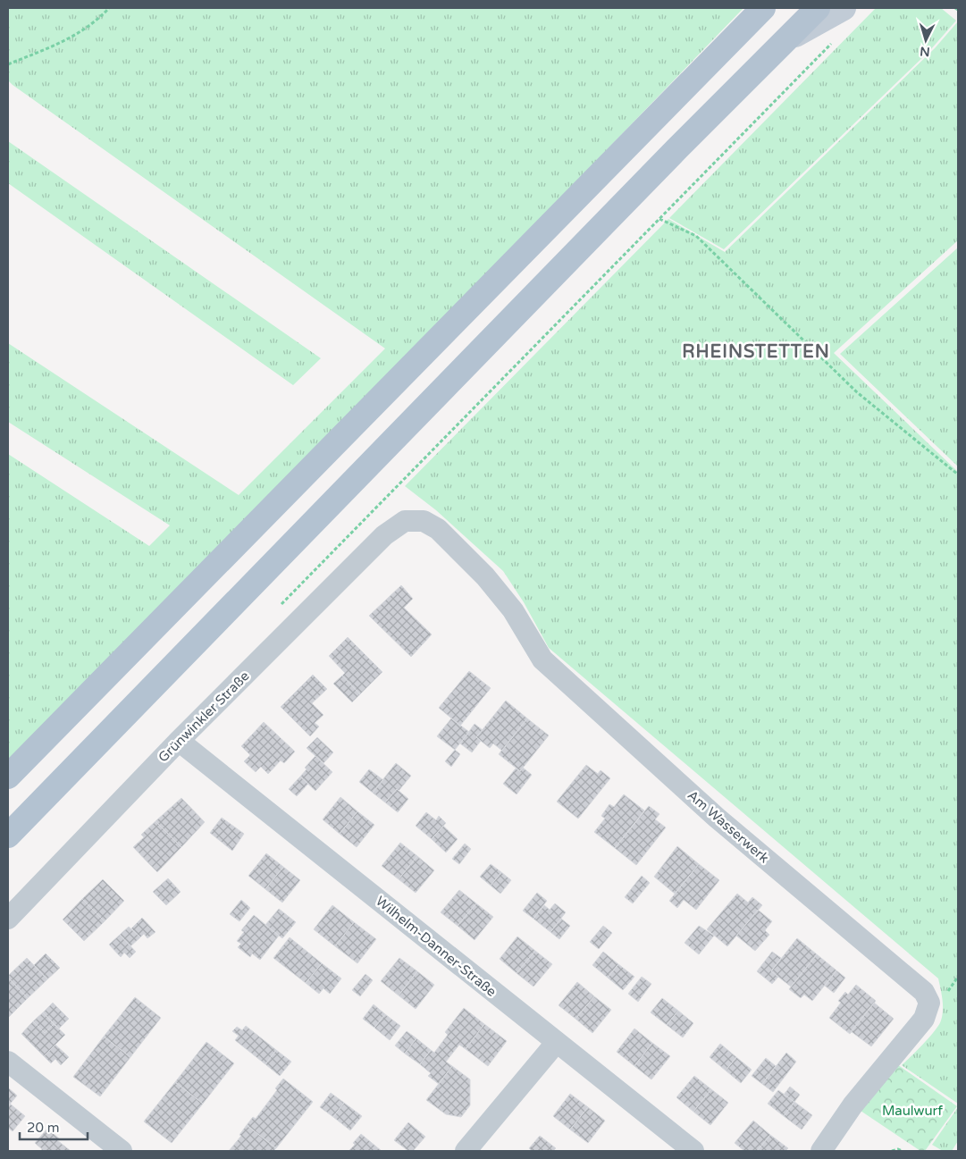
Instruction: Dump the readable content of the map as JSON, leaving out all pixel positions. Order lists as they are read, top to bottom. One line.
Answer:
{"streets":{"street":["Grünwinkler Straße","Am Wasserwerk","Wilhelm-Danner-Straße"]},"crossings":[["Grünwinkler Straße","Am Wasserwerk"],["Grünwinkler Straße","Wilhelm-Danner-Straße"]],"districts":["RHEINSTETTEN"],"parks":["Maulwurf"],"scale_bar":"20 m","north":"bottom"}
